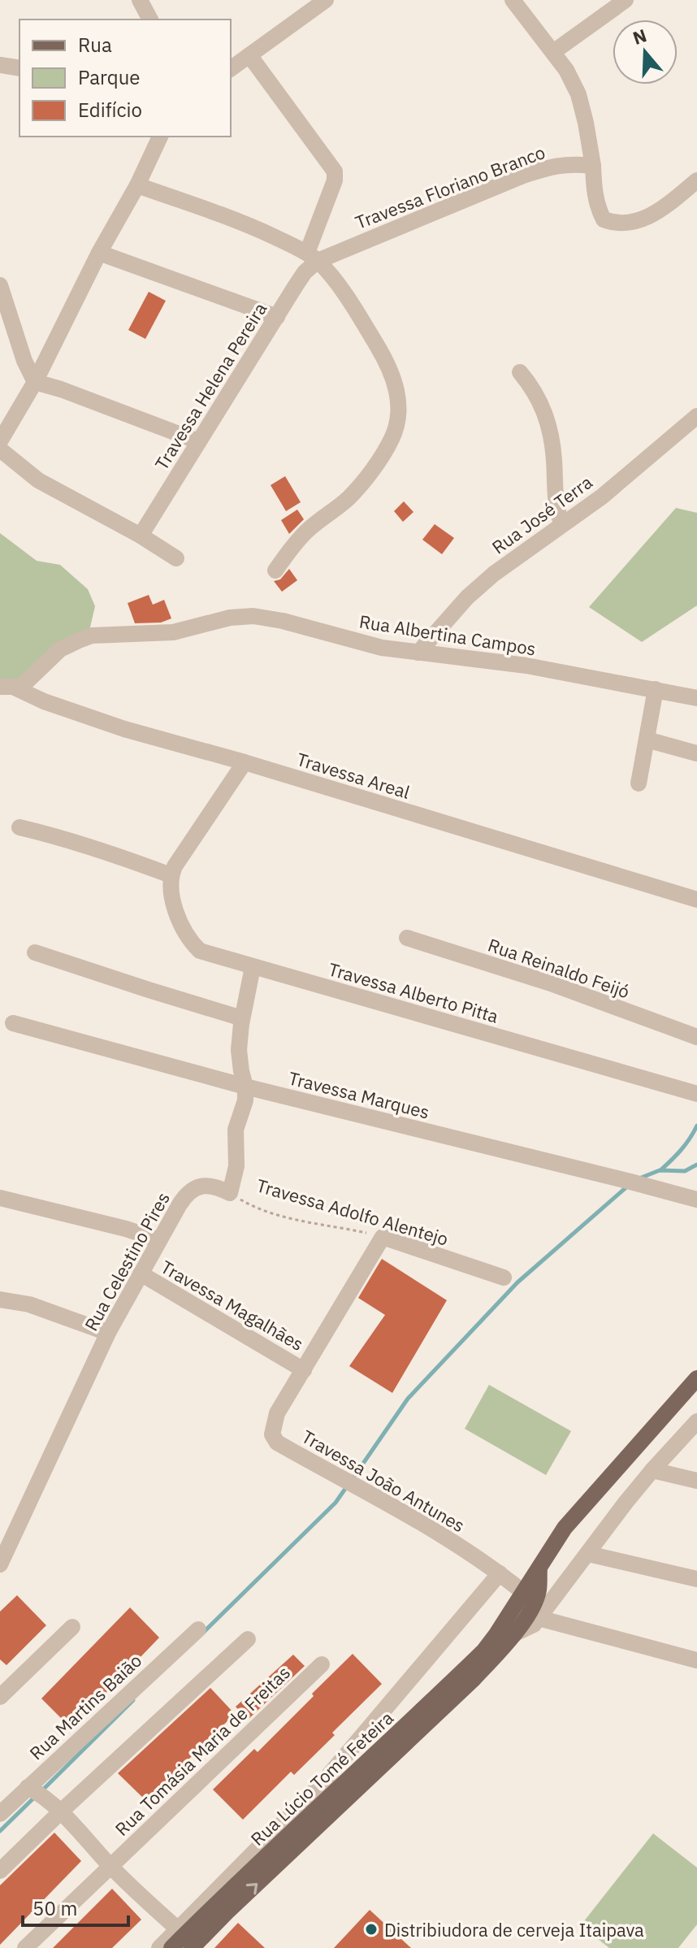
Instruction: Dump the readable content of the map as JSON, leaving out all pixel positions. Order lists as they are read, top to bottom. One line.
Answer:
{"streets":{"main road":["Rua Lúcio Tomé Feteira"],"street":["Travessa Floriano Branco","Travessa Helena Pereira","Rua José Terra","Rua Albertina Campos","Travessa Areal","Rua Reinaldo Feijó","Travessa Alberto Pitta","Travessa Marques","Travessa Adolfo Alentejo","Rua Celestino Pires","Travessa Magalhães","Travessa João Antunes","Rua Martins Baião","Rua Tomásia Maria de Freitas"]},"crossings":[["Travessa Floriano Branco","Travessa Helena Pereira"],["Rua José Terra","Rua Albertina Campos"],["Rua Albertina Campos","Travessa Areal"],["Travessa Adolfo Alentejo","Rua Celestino Pires"],["Travessa Adolfo Alentejo","Travessa João Antunes"],["Rua Celestino Pires","Travessa Magalhães"],["Travessa Magalhães","Travessa João Antunes"],["Travessa João Antunes","Rua Lúcio Tomé Feteira"]],"places":["Distribiudora de cerveja Itaipava"],"legend":["Rua","Parque","Edifício"],"scale_bar":"50 m","north":"top"}
